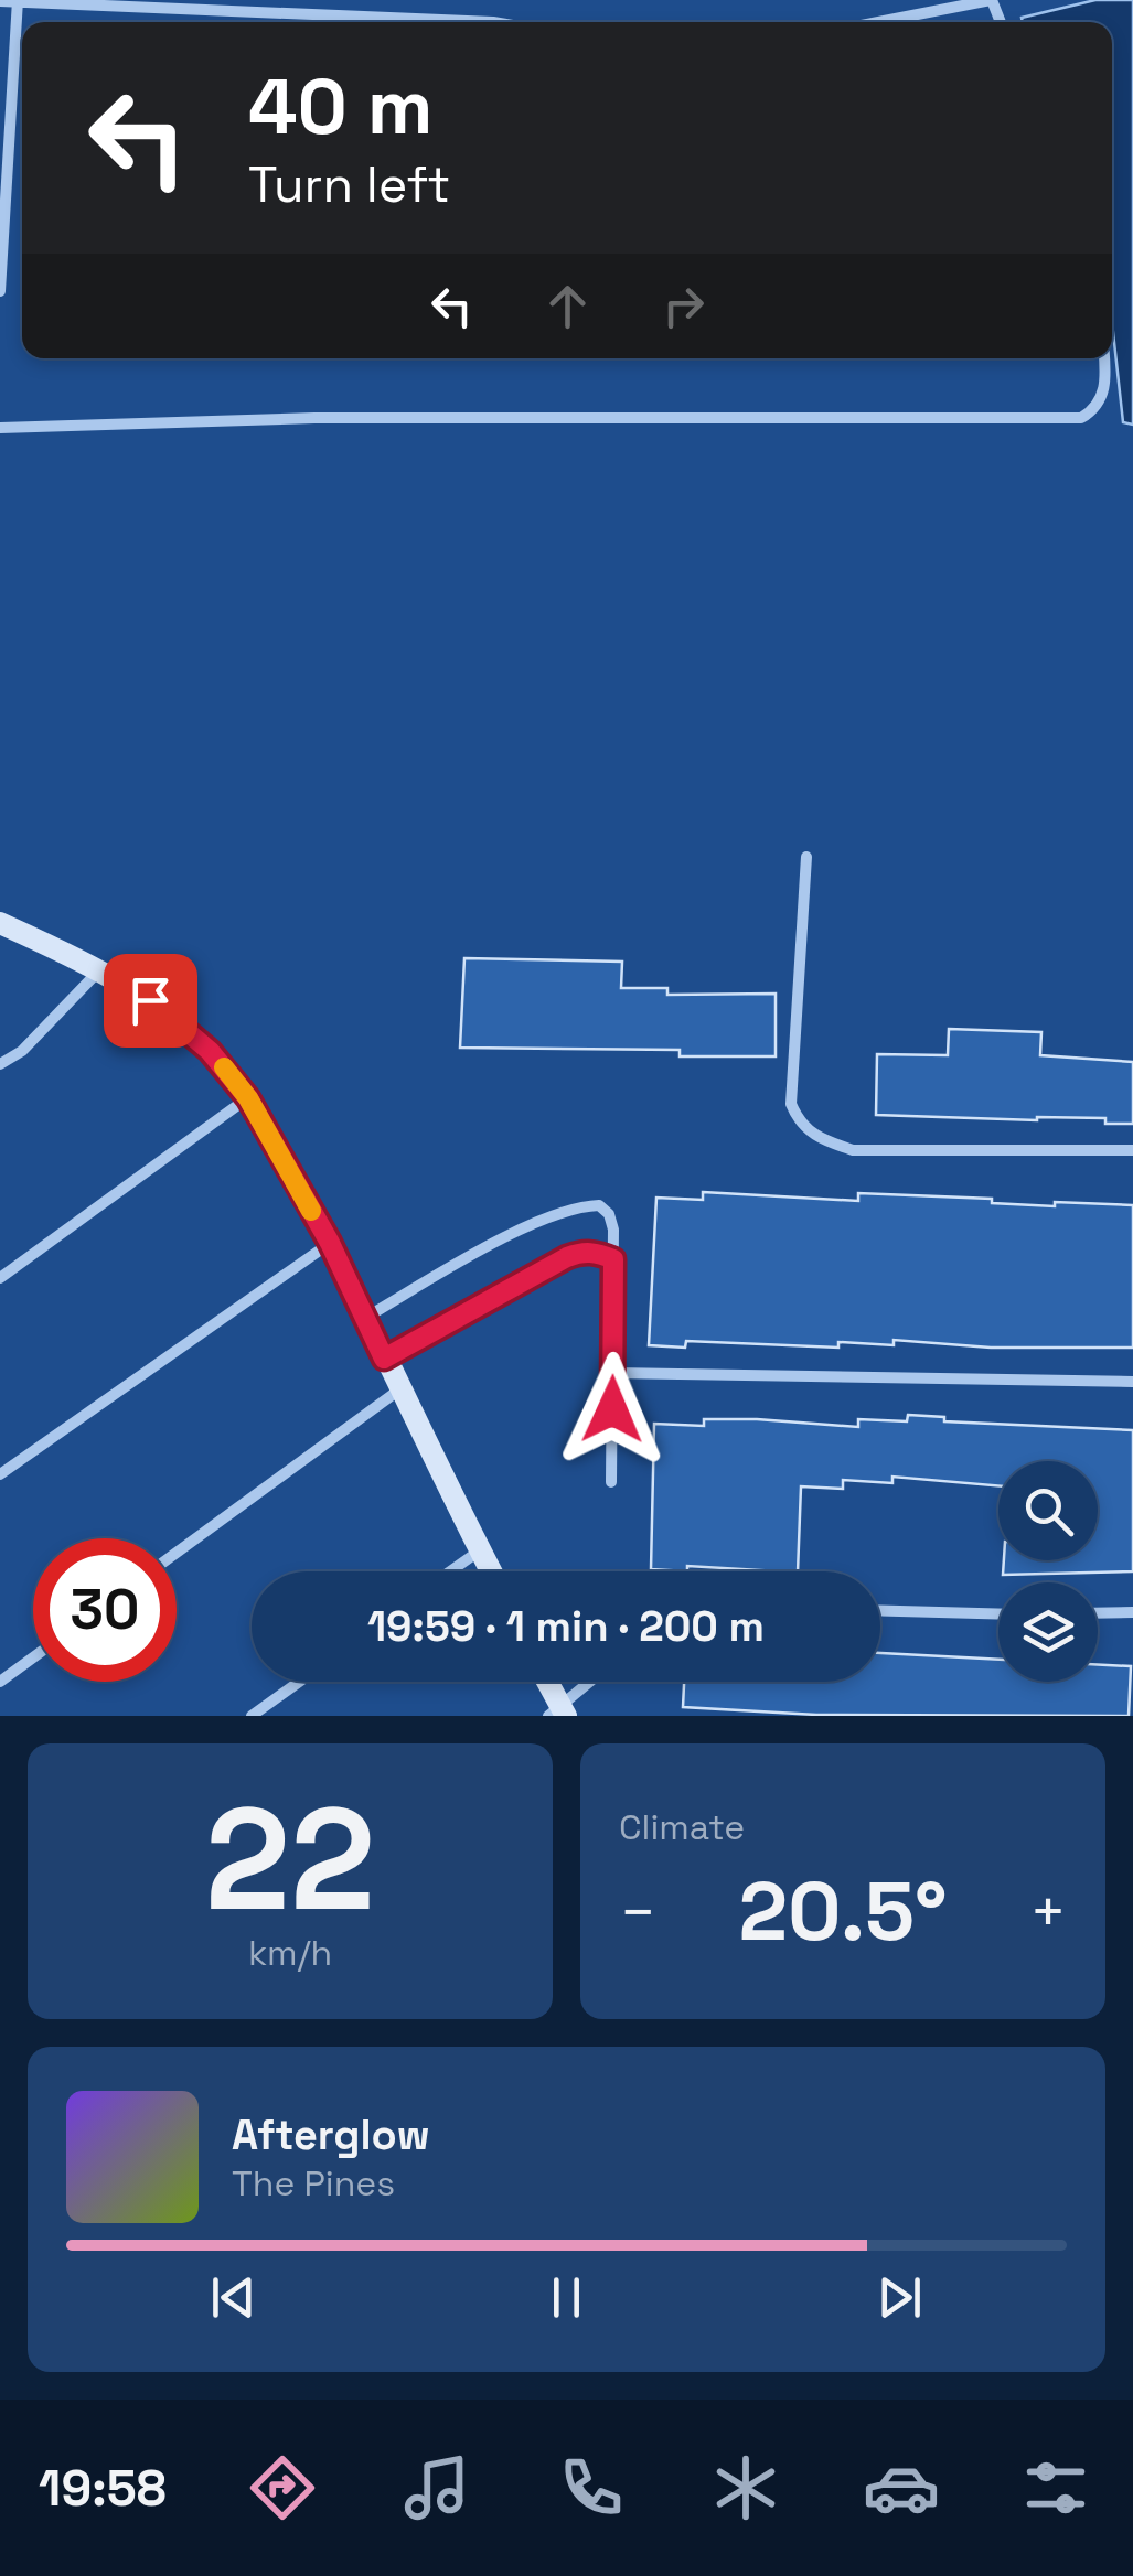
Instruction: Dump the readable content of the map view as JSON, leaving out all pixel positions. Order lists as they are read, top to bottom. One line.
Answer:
{"page":{"turn":["40 m","Turn left"],"limit":"30","trip":"19:59 · 1 min · 200 m","tile":[["22","km/h"],"Climate"],"heat":["−","20.5°","+"],"song":["Afterglow","The Pines"],"tabs":"19:58"}}
